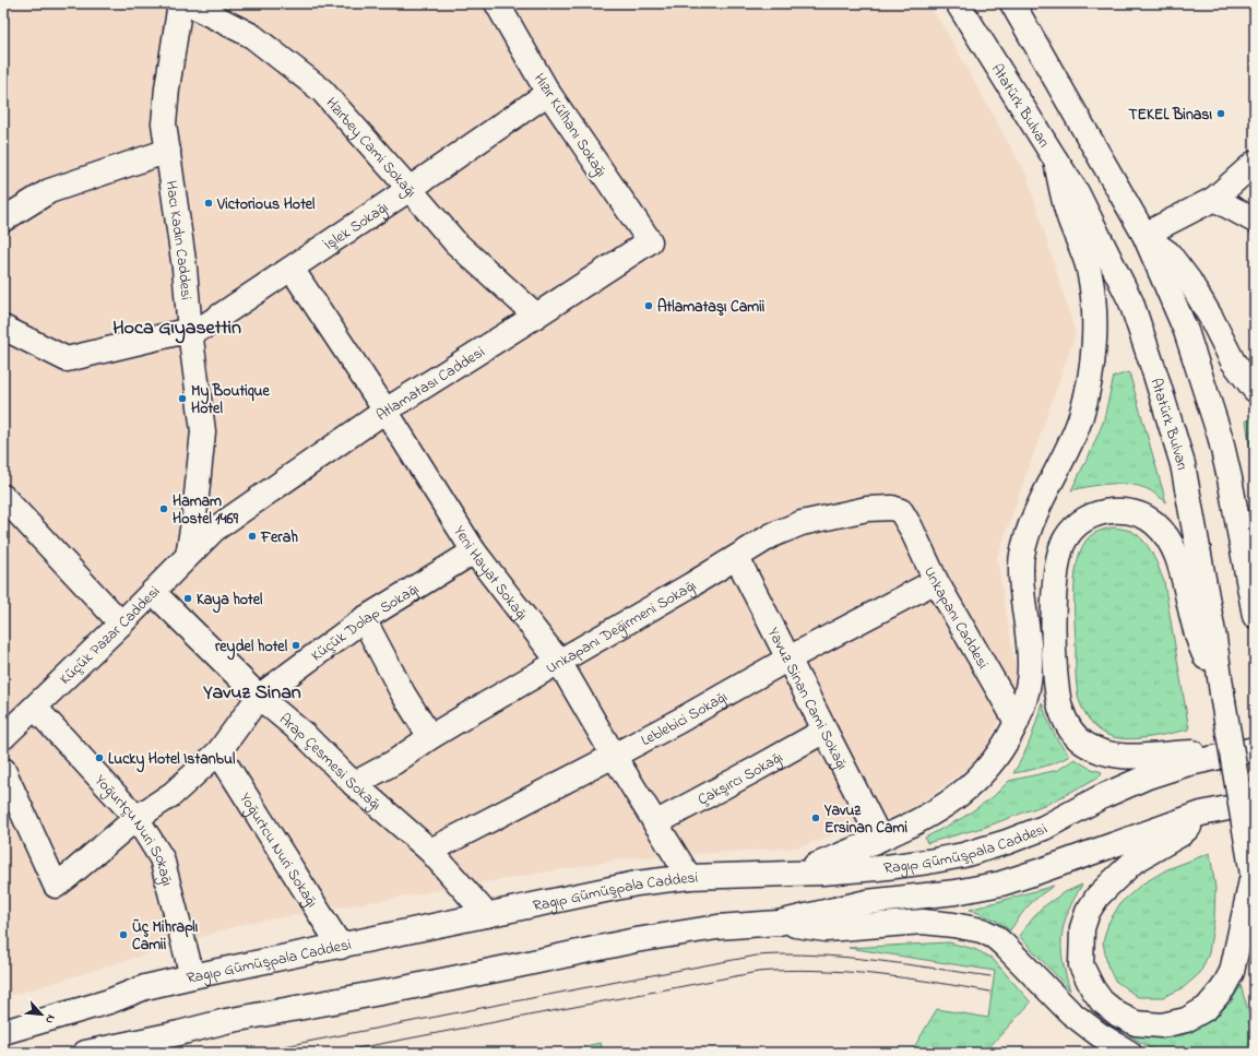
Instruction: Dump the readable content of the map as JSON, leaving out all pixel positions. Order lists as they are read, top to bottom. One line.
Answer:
{"streets":{"street":["Atatürk Bulvarı","Hızır Külhanı Sokağı","Hzırbey Cami Sokağı","İşlek Sokağı","Hacı Kadın Caddesi","Atlamatası Caddesi","Yeni Hayat Sokağı","Unkapanı Caddesi","Küçük Dolap Sokağı","Unkapanı Değirmeni Sokağı","Küçük Pazar Caddesi","Yavuz Sinan Cami Sokağı","Leblebici Sokağı","Arap Çesmesi Sokağı","Çakşırcı Sokağı","Yoğurtçu Nuri Sokağı","Ragıp Gümüşpala Caddesi","Yoğurtcu Nuri Sokağı"]},"crossings":[["Hızır Külhanı Sokağı","İşlek Sokağı"],["Hızır Külhanı Sokağı","Atlamatası Caddesi"],["Hzırbey Cami Sokağı","İşlek Sokağı"],["Hzırbey Cami Sokağı","Atlamatası Caddesi"],["İşlek Sokağı","Hacı Kadın Caddesi"],["İşlek Sokağı","Yeni Hayat Sokağı"],["Hacı Kadın Caddesi","Küçük Pazar Caddesi"],["Atlamatası Caddesi","Yeni Hayat Sokağı"],["Atlamatası Caddesi","Küçük Pazar Caddesi"],["Yeni Hayat Sokağı","Küçük Dolap Sokağı"],["Yeni Hayat Sokağı","Unkapanı Değirmeni Sokağı"],["Yeni Hayat Sokağı","Leblebici Sokağı"],["Yeni Hayat Sokağı","Çakşırcı Sokağı"],["Yeni Hayat Sokağı","Ragıp Gümüşpala Caddesi"],["Unkapanı Caddesi","Unkapanı Değirmeni Sokağı"],["Unkapanı Caddesi","Leblebici Sokağı"],["Küçük Dolap Sokağı","Arap Çesmesi Sokağı"],["Küçük Dolap Sokağı","Yoğurtçu Nuri Sokağı"],["Küçük Dolap Sokağı","Yoğurtcu Nuri Sokağı"],["Unkapanı Değirmeni Sokağı","Yavuz Sinan Cami Sokağı"],["Unkapanı Değirmeni Sokağı","Arap Çesmesi Sokağı"],["Küçük Pazar Caddesi","Arap Çesmesi Sokağı"],["Küçük Pazar Caddesi","Yoğurtçu Nuri Sokağı"],["Yavuz Sinan Cami Sokağı","Leblebici Sokağı"],["Yavuz Sinan Cami Sokağı","Çakşırcı Sokağı"],["Leblebici Sokağı","Arap Çesmesi Sokağı"],["Arap Çesmesi Sokağı","Ragıp Gümüşpala Caddesi"],["Yoğurtçu Nuri Sokağı","Ragıp Gümüşpala Caddesi"],["Ragıp Gümüşpala Caddesi","Yoğurtcu Nuri Sokağı"]],"districts":["Hoca Gıyasettin","Yavuz Sinan"],"places":["TEKEL Binası","Victorious Hotel","Atlamataşı Camii","My Boutique Hotel","Hamam Hostel 1469","Ferah","Kaya hotel","reydel hotel","Lucky Hotel Istanbul","Yavuz Ersinan Cami","Üç Mihraplı Camii"],"north":"bottom right"}
